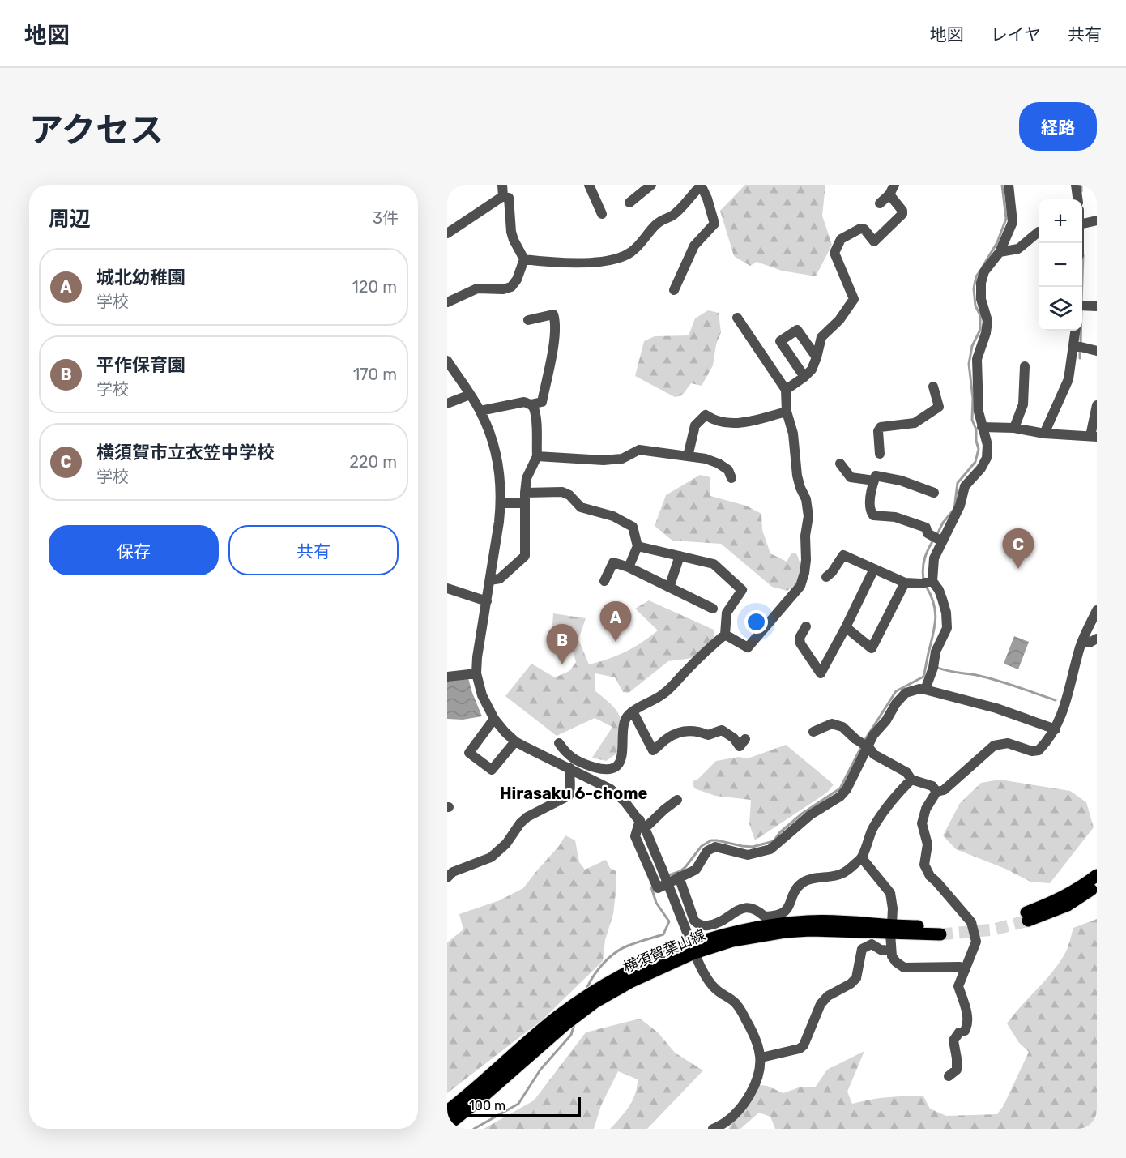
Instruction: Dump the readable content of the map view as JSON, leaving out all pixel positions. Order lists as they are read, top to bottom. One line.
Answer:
{"streets":{"main road":["横須賀葉山線"]},"districts":["Hirasaku 6-chome"],"scale_bar":"100 m","page":{"header":"地図","nav":["地図","レイヤ","共有"],"title":"アクセス","buttons":["経路",["保存","共有"]],"heading":["周辺","3件"],"map_buttons":["+","−"],"list":[{"mark":"A","name":"城北幼稚園","note":"学校","value":"120 m"},{"mark":"B","name":"平作保育園","note":"学校","value":"170 m"},{"mark":"C","name":"横須賀市立衣笠中学校","note":"学校","value":"220 m"}],"pins":["C","A","B"],"scale":"100 m"}}
